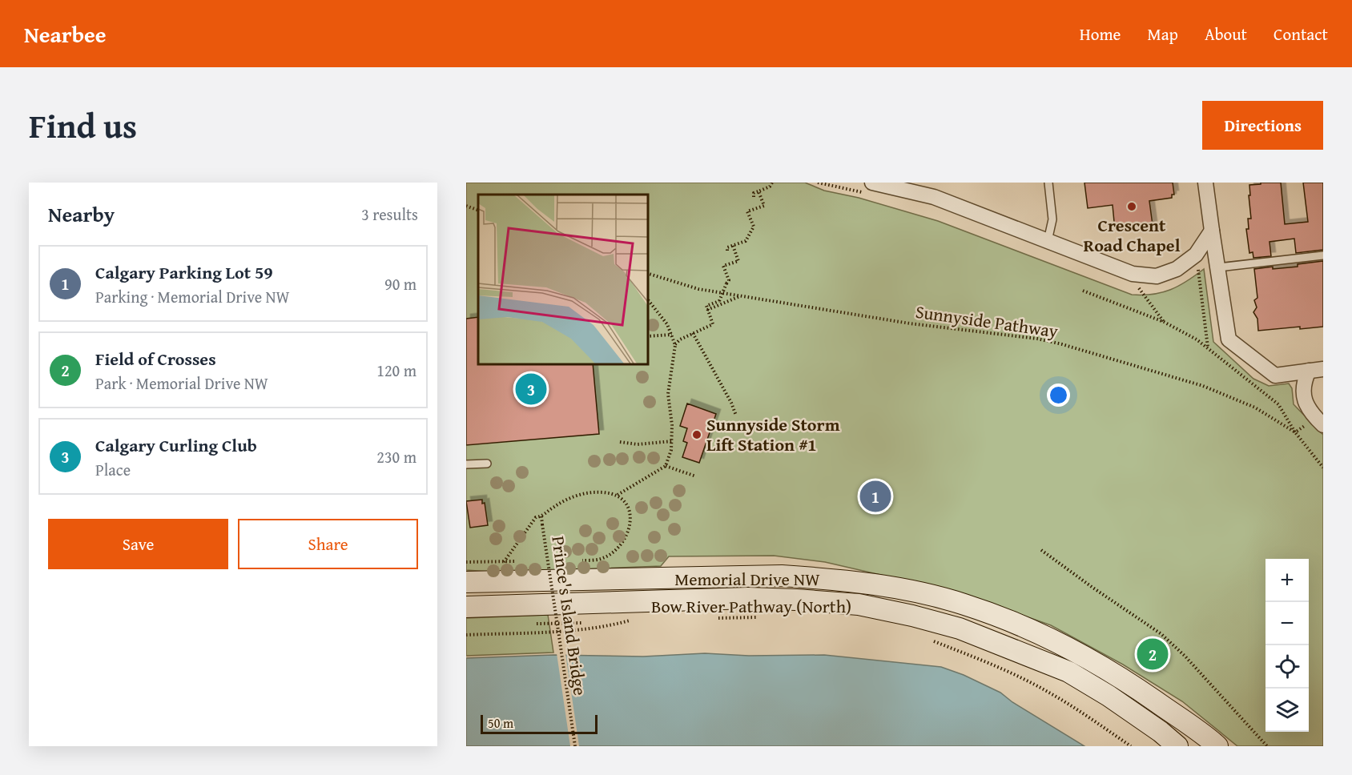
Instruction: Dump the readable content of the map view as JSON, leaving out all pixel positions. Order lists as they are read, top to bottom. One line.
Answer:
{"streets":{"main road":["Memorial Drive NW"],"path":["Sunnyside Pathway","Bow River Pathway (North)","Prince's Island Bridge"]},"crossings":[["Bow River Pathway (North)","Prince's Island Bridge"]],"places":["Crescent Road Chapel","Sunnyside Storm Lift Station #1"],"scale_bar":"50 m","page":{"header":"Nearbee","nav":["Home","Map","About","Contact"],"title":"Find us","buttons":["Directions",["Save","Share"]],"heading":["Nearby","3 results"],"list":[{"mark":"1","name":"Calgary Parking Lot 59","note":"Parking · Memorial Drive NW","value":"90 m"},{"mark":"2","name":"Field of Crosses","note":"Park · Memorial Drive NW","value":"120 m"},{"mark":"3","name":"Calgary Curling Club","note":"Place","value":"230 m"}],"pins":["3","1","2"],"map_buttons":["+","−"],"scale":"50 m"}}
